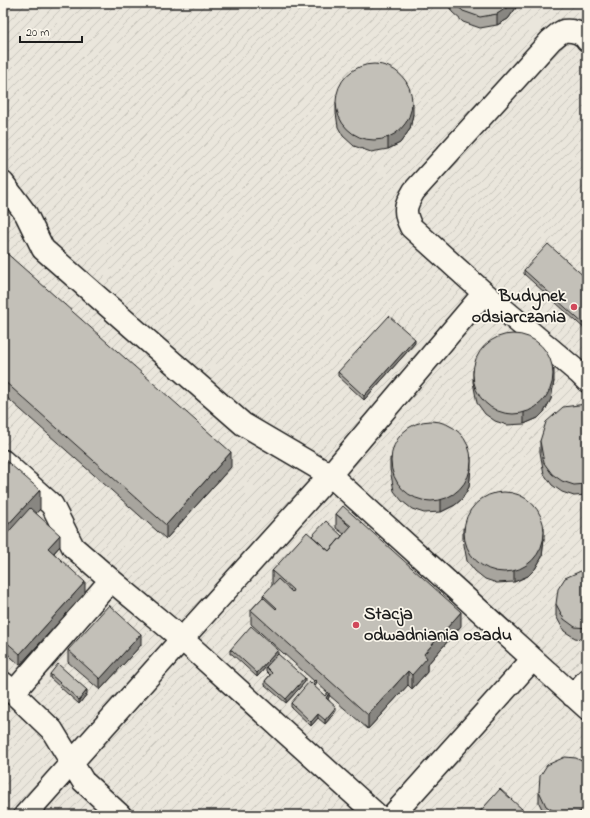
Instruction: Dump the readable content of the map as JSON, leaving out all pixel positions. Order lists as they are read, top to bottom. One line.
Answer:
{"places":["Budynek odsiarczania","Stacja odwadniania osadu"],"scale_bar":"20 m"}
